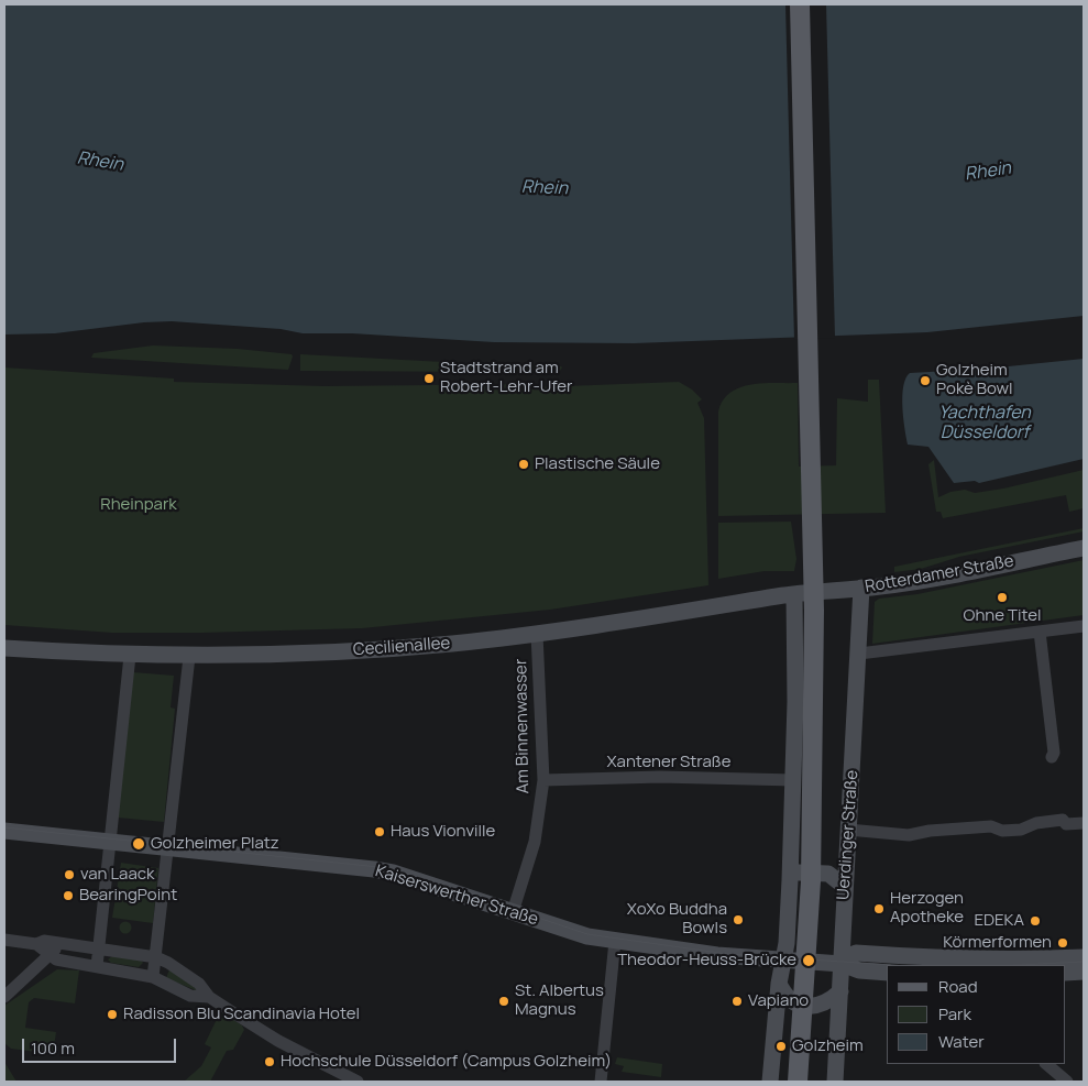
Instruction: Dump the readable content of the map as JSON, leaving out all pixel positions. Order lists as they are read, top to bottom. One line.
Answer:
{"streets":{"street":["Rotterdamer Straße","Cecilienallee","Am Binnenwasser","Xantener Straße","Uerdinger Straße","Kaiserswerther Straße"]},"crossings":[["Rotterdamer Straße","Cecilienallee"],["Rotterdamer Straße","Uerdinger Straße"],["Cecilienallee","Am Binnenwasser"],["Am Binnenwasser","Xantener Straße"],["Am Binnenwasser","Kaiserswerther Straße"],["Uerdinger Straße","Kaiserswerther Straße"]],"water":["Rhein","Yachthafen Düsseldorf"],"parks":["Rheinpark"],"places":["Stadtstrand am Robert-Lehr-Ufer","Golzheim Pokè Bowl","Plastische Säule","Ohne Titel","Haus Vionville","Golzheimer Platz","van Laack","BearingPoint","Herzogen Apotheke","XoXo Buddha Bowls","EDEKA","Körmerformen","Theodor-Heuss-Brücke","St. Albertus Magnus","Vapiano","Radisson Blu Scandinavia Hotel","Golzheim","Hochschule Düsseldorf (Campus Golzheim)"],"legend":["Road","Park","Water"],"scale_bar":"100 m"}
